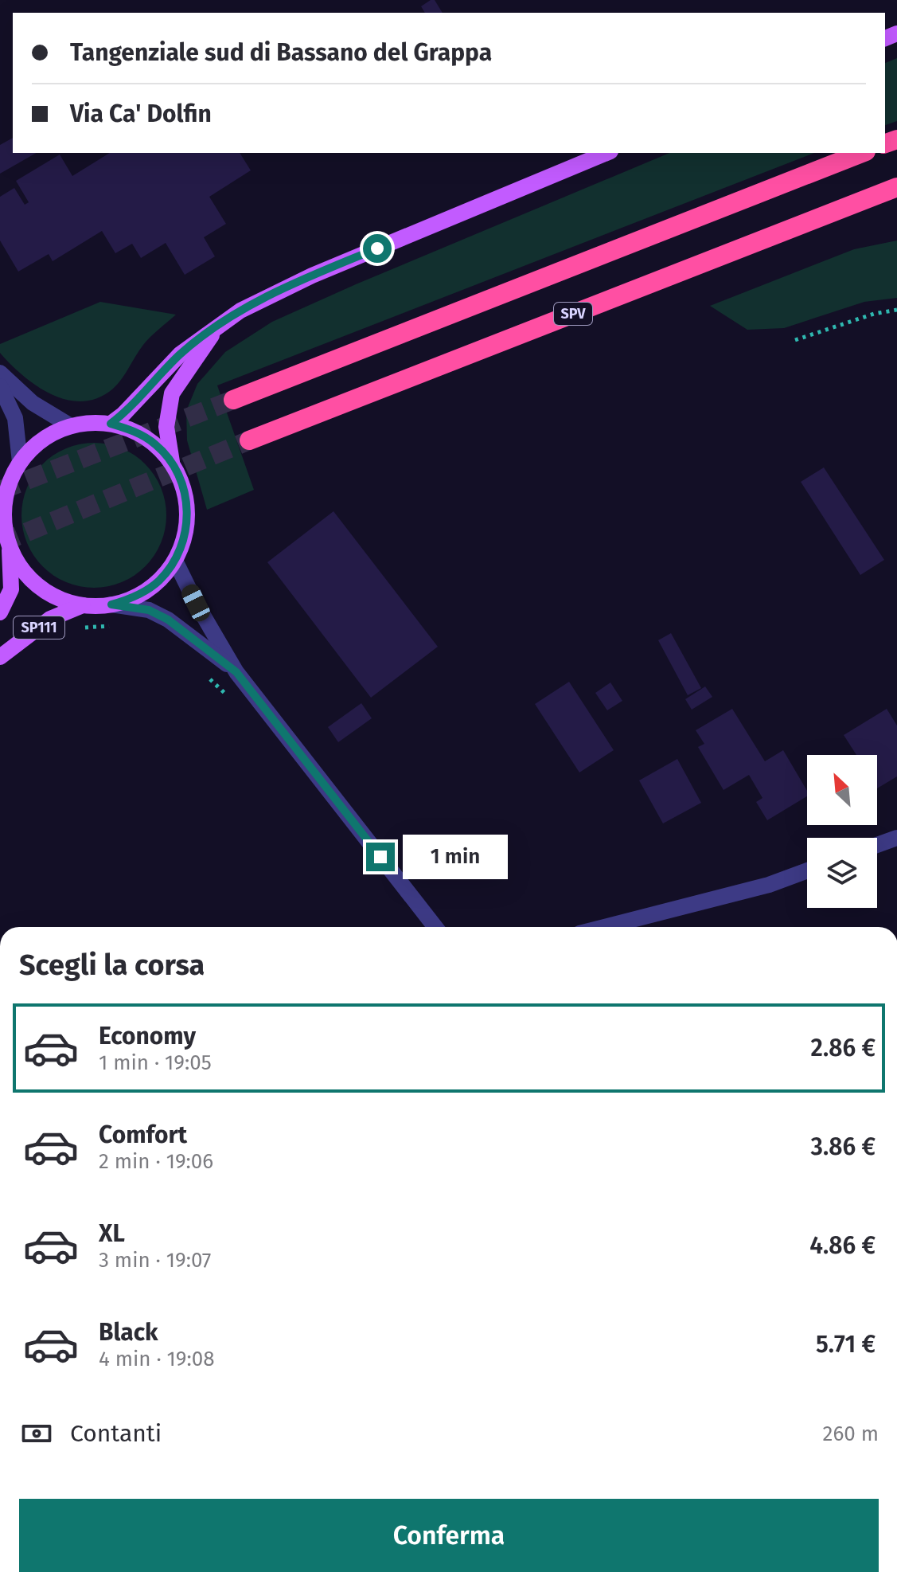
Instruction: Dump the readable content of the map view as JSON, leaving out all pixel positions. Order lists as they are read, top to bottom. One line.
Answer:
{"streets":{"highway":["SPV"],"main road":["SP111"]},"north":"top left","page":{"banner":["Tangenziale sud di Bassano del Grappa","Via Ca' Dolfin"],"bubble":"1 min","heading":"Scegli la corsa","list":[{"name":"Economy","note":"1 min · 19:05","value":"2.86 €"},{"name":"Comfort","note":"2 min · 19:06","value":"3.86 €"},{"name":"XL","note":"3 min · 19:07","value":"4.86 €"},{"name":"Black","note":"4 min · 19:08","value":"5.71 €"}],"pay":["Contanti","260 m"],"buttons":"Conferma"}}
